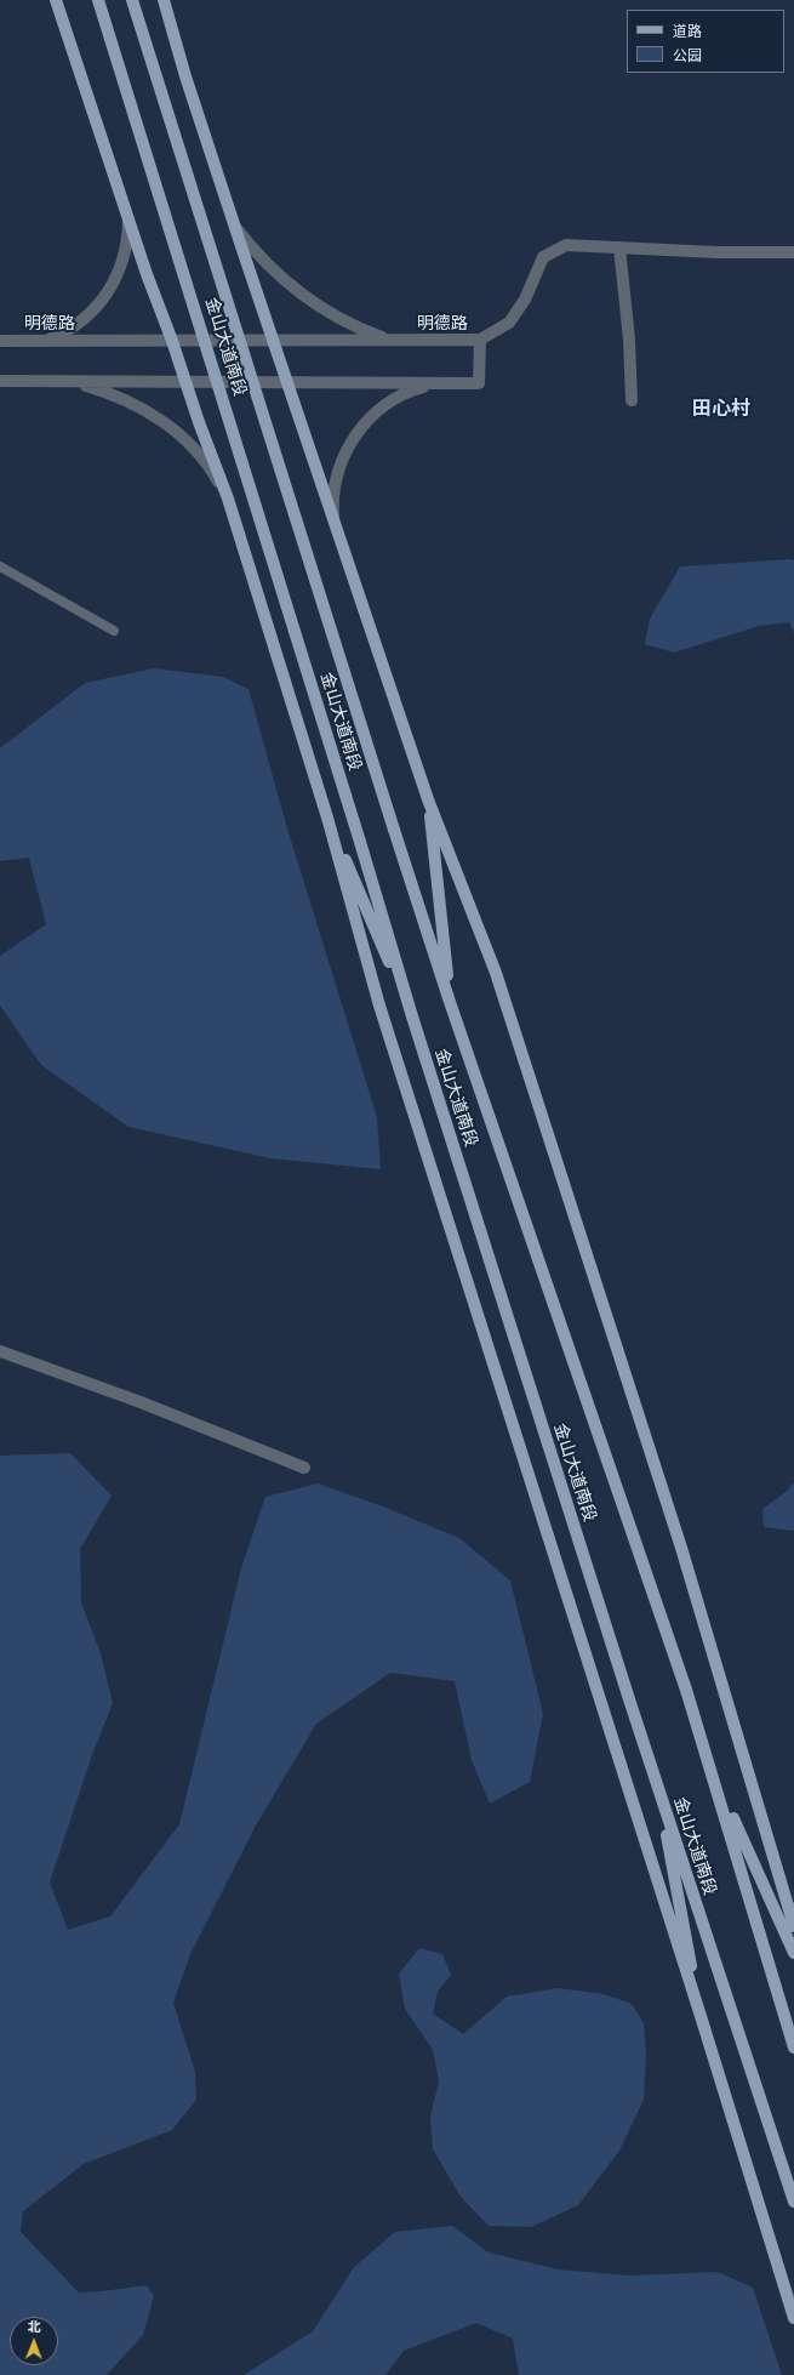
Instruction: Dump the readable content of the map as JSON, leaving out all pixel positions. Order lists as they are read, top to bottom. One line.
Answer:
{"streets":{"main road":["金山大道南段"],"street":["明德路"]},"districts":["田心村"],"legend":["道路","公园"],"north":"top"}
